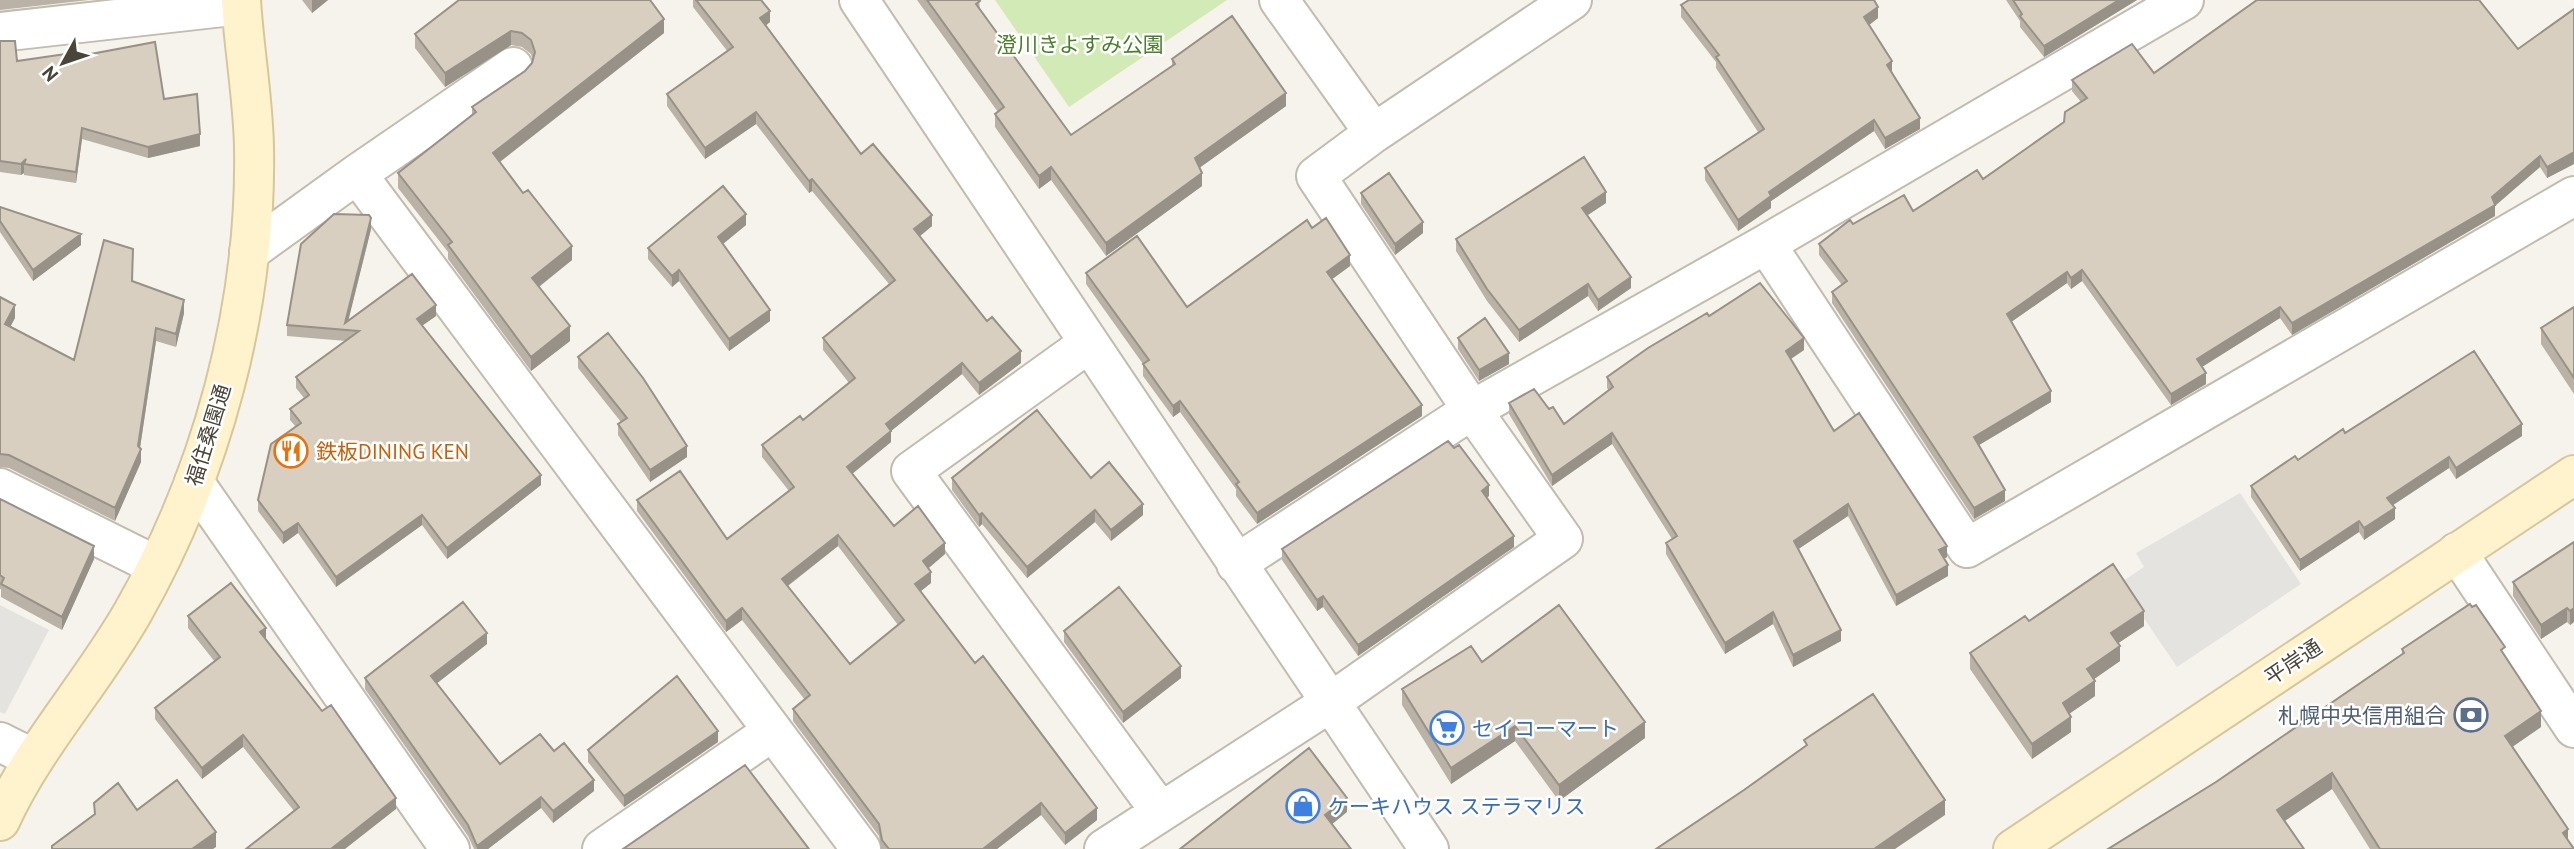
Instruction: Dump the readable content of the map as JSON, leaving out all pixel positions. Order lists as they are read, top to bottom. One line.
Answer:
{"streets":{"street":["福住桑園通","平岸通"]},"parks":["澄川きよすみ公園"],"places":{"restaurant":["鉄板DINING KEN"],"bank":["札幌中央信用組合"],"supermarket":["セイコーマート"],"shop":["ケーキハウス ステラマリス"]},"north":"bottom left"}
